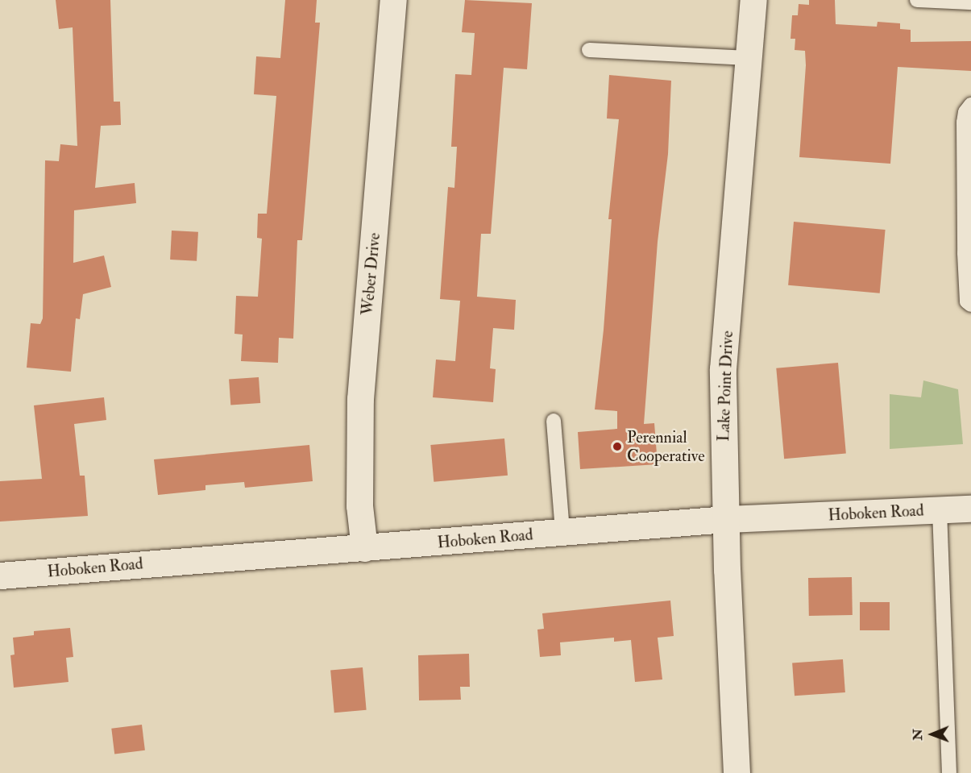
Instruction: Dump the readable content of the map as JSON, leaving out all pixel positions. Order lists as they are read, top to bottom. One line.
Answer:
{"streets":{"street":["Weber Drive","Lake Point Drive","Hoboken Road"]},"crossings":[["Weber Drive","Hoboken Road"],["Lake Point Drive","Hoboken Road"]],"places":["Perennial Cooperative"],"north":"left"}
